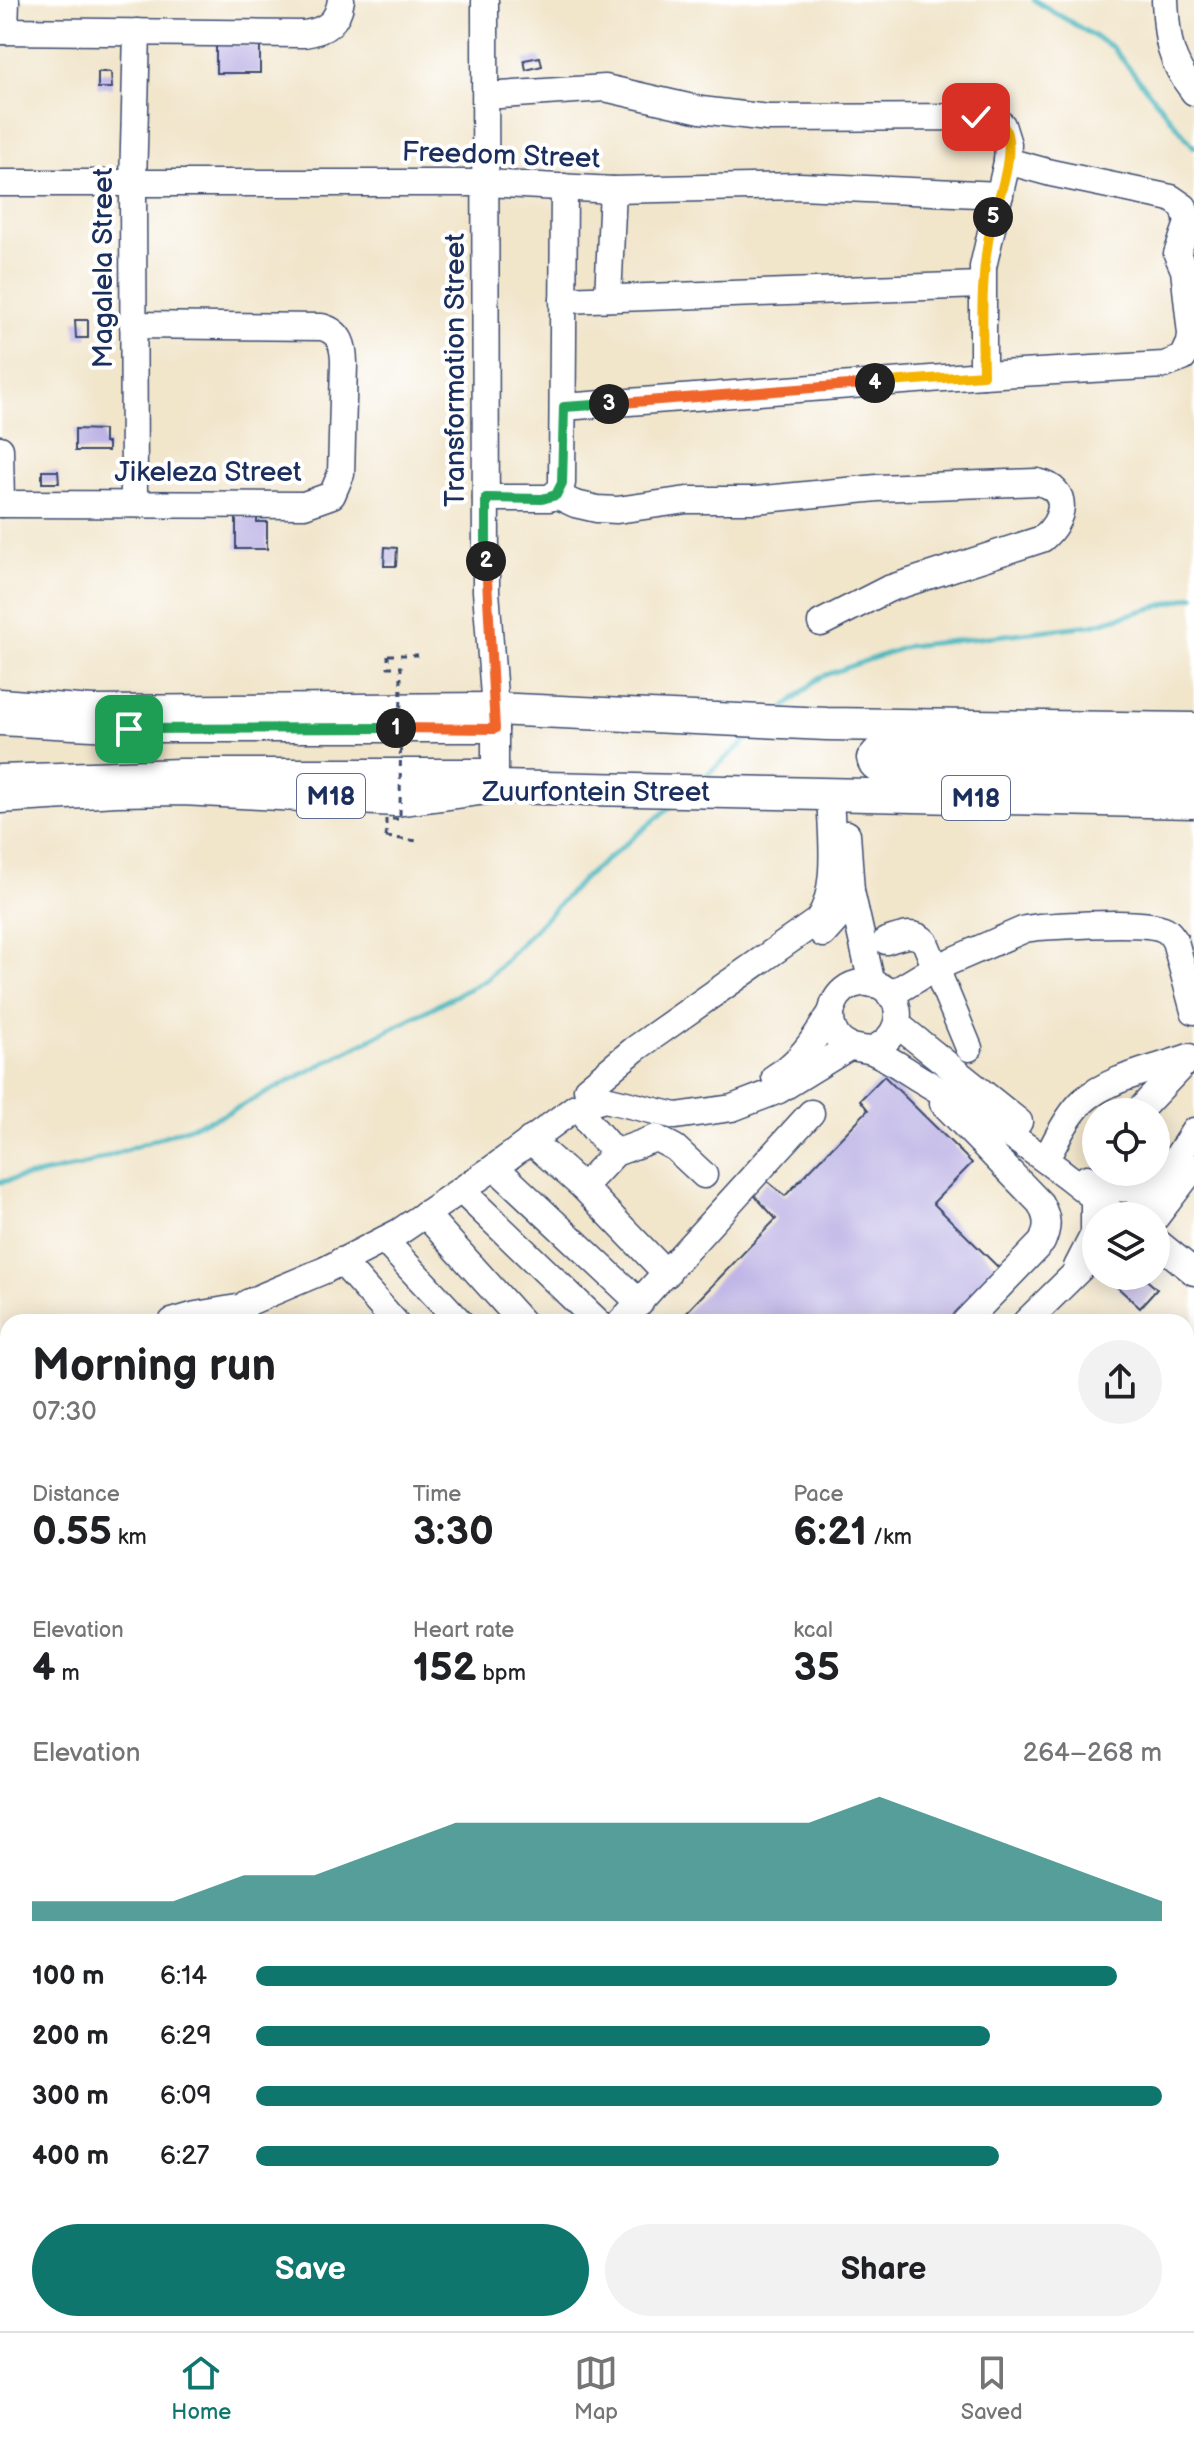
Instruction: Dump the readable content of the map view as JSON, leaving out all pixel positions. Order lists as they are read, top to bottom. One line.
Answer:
{"streets":{"main road":["Zuurfontein Street","M18"],"street":["Freedom Street","Magalela Street","Transformation Street","Jikeleza Street"]},"crossings":[["Freedom Street","Magalela Street"],["Freedom Street","Transformation Street"],["Magalela Street","Jikeleza Street"],["Transformation Street","Zuurfontein Street"]],"page":{"pins":["5","4","3","2","1"],"heading":["Morning run","07:30"],"stats":[["Distance","0.55 km"],["Time","3:30"],["Pace","6:21 /km"],["Elevation","4 m"],["Heart rate","152 bpm"],["kcal","35"]],"chart":["Elevation","264–268 m"],"list":[{"name":"100 m","note":"6:14"},{"name":"200 m","note":"6:29"},{"name":"300 m","note":"6:09"},{"name":"400 m","note":"6:27"}],"buttons":["Save","Share"],"tabs":["Home","Map","Saved"]}}
